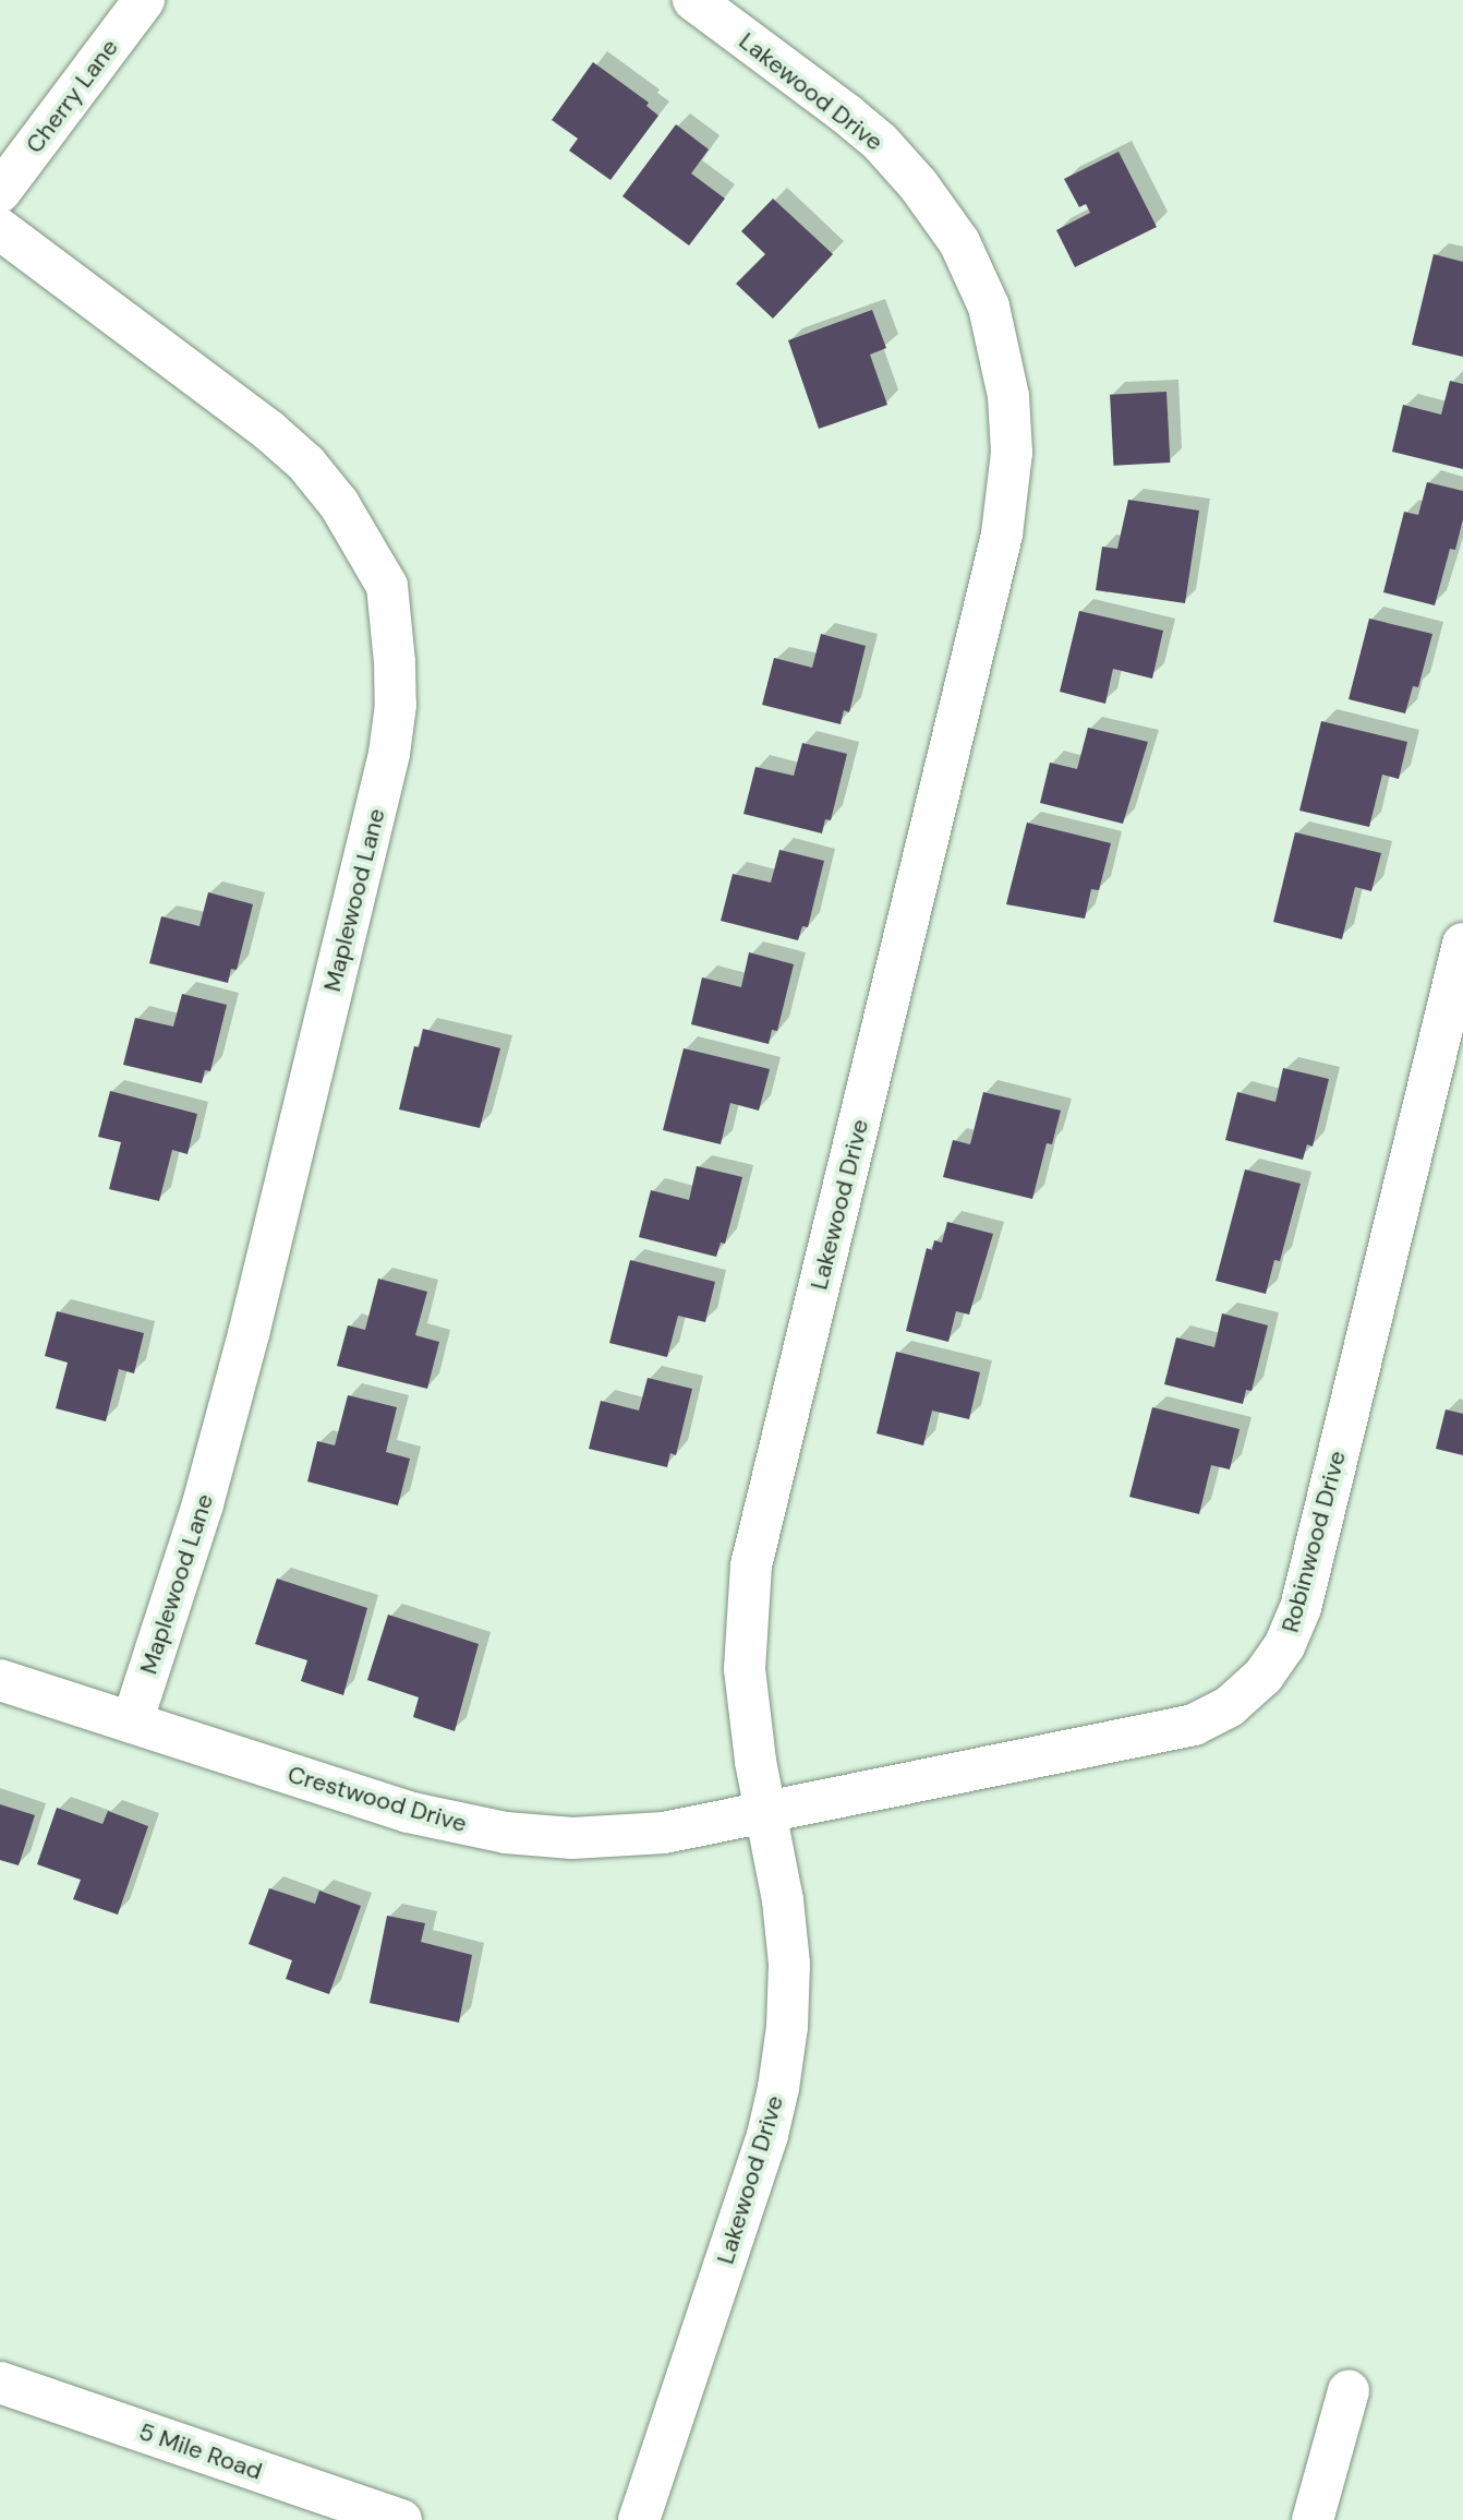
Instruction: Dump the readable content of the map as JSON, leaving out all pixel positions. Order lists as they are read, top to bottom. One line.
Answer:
{"streets":{"street":["Lakewood Drive","Cherry Lane","Maplewood Lane","Robinwood Drive","Crestwood Drive","5 Mile Road"]},"crossings":[["Lakewood Drive","Robinwood Drive"],["Lakewood Drive","Crestwood Drive"],["Maplewood Lane","Crestwood Drive"],["Robinwood Drive","Crestwood Drive"]]}
